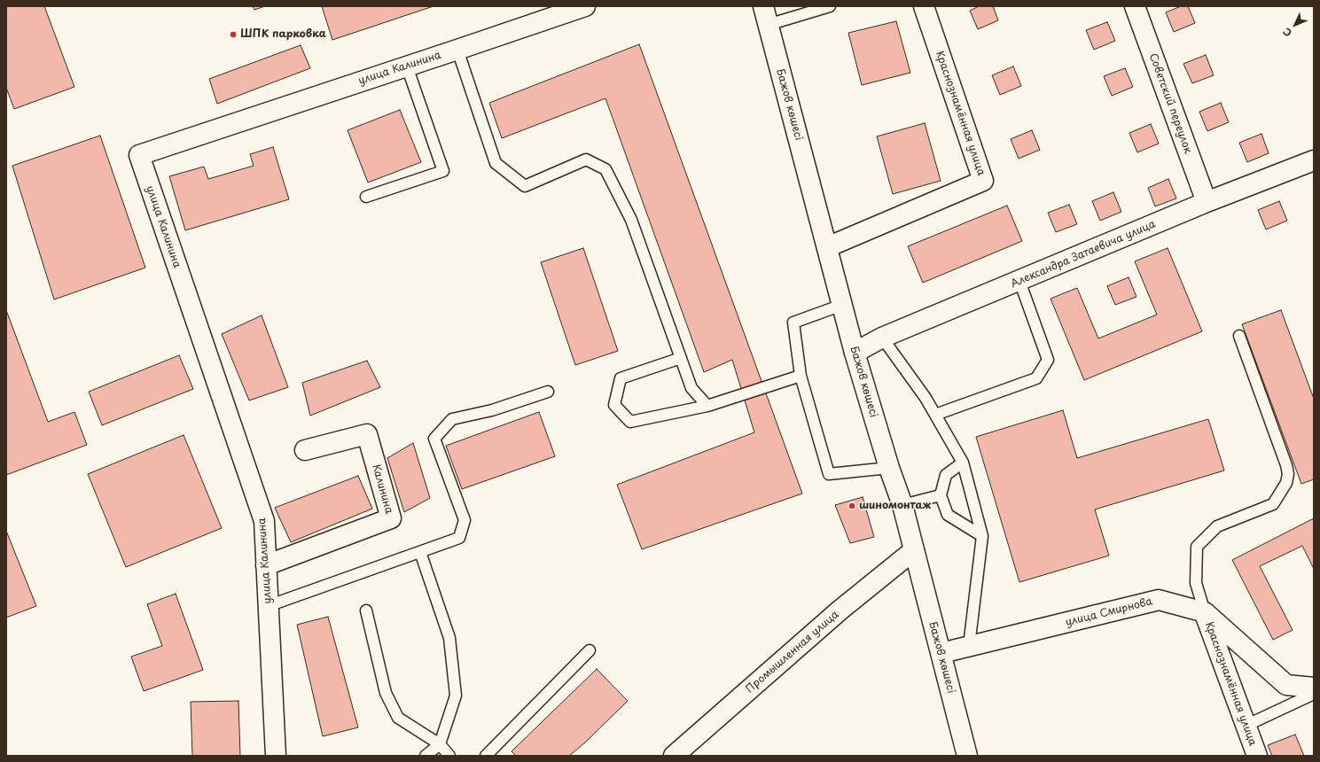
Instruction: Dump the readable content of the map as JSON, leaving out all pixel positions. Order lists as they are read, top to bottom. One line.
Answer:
{"streets":{"street":["улица Калинина","Советский переулок","Бажов көшесі","Краснознамённая улица","Александра Затаевича улица","Калинина","улица Смирнова","Промышленная улица"]},"crossings":[["улица Калинина","Калинина"],["Советский переулок","Александра Затаевича улица"],["Бажов көшесі","Краснознамённая улица"],["Бажов көшесі","Александра Затаевича улица"],["Бажов көшесі","улица Смирнова"],["Бажов көшесі","Промышленная улица"],["Краснознамённая улица","улица Смирнова"]],"places":["ШПК парковка","шиномонтаж"],"north":"bottom left"}
